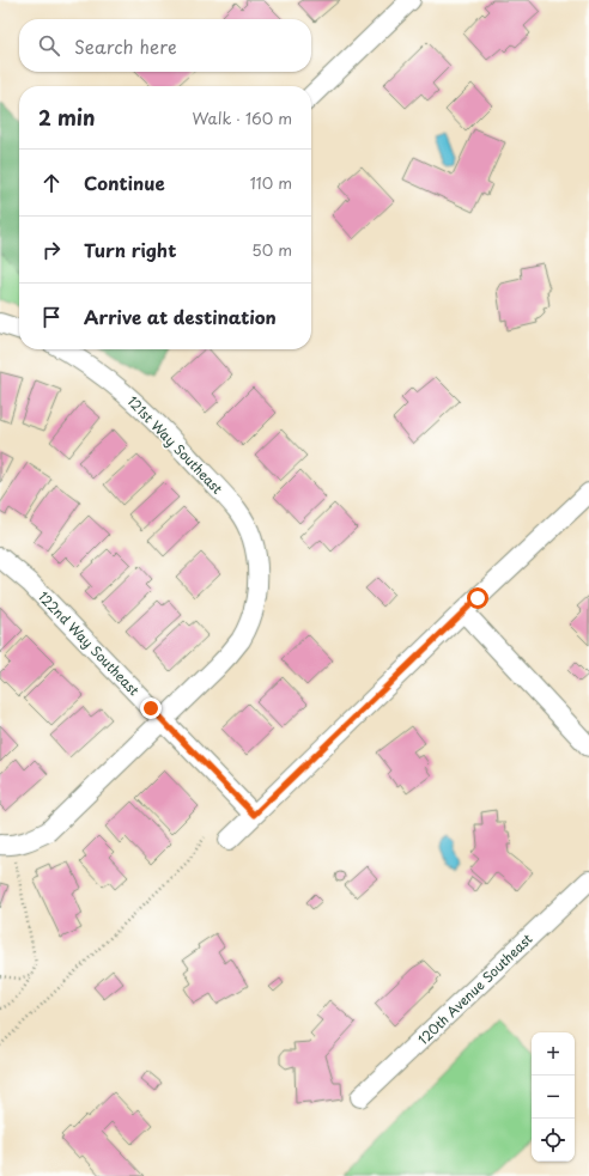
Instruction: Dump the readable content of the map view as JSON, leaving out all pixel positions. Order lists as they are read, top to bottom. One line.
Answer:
{"streets":{"street":["121st Way Southeast","122nd Way Southeast","120th Avenue Southeast"]},"crossings":[["121st Way Southeast","122nd Way Southeast"]],"page":{"search":"Search here","heading":["2 min","Walk · 160 m"],"list":[["Continue","110 m"],["Turn right","50 m"],"Arrive at destination"],"map_buttons":["+","−"]}}
